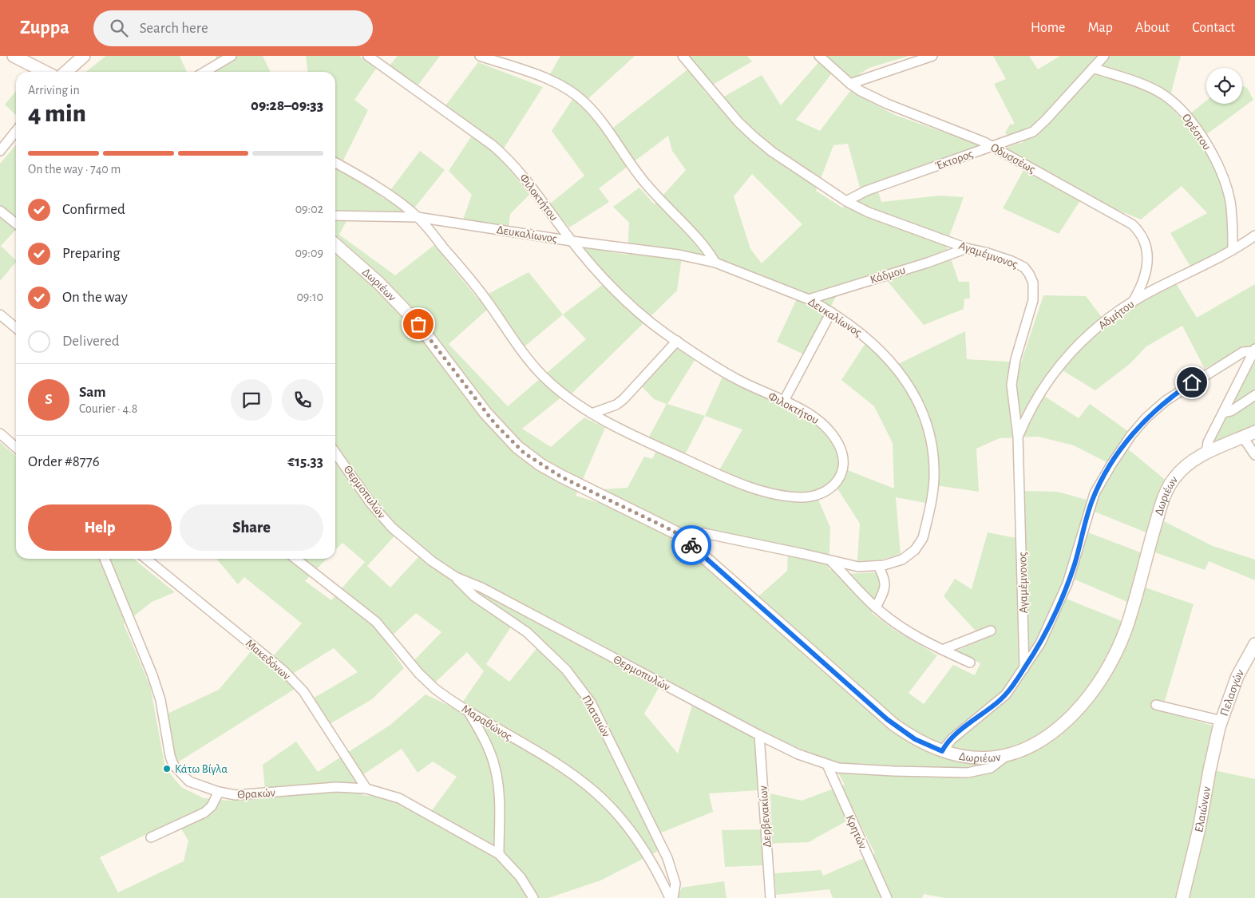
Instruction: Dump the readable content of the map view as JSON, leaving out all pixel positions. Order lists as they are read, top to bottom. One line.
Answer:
{"streets":{"street":["Ορέστου","Οδυσσέως","Έκτορος","Φιλοκτήτου","Δευκαλίωνος","Αγαμέμνονος","Κάδμου","Δωριέων","Αδμήτου","Θερμοπυλών","Μακεδόνων","Πελασγών","Πλαταιών","Μαραθώνος","Θρακών","Ελαιώνων","Δερβενακίων","Κρητών"]},"crossings":[["Ορέστου","Έκτορος"],["Ορέστου","Αδμήτου"],["Οδυσσέως","Έκτορος"],["Οδυσσέως","Αδμήτου"],["Έκτορος","Αγαμέμνονος"],["Φιλοκτήτου","Δευκαλίωνος"],["Δευκαλίωνος","Κάδμου"],["Δευκαλίωνος","Δωριέων"],["Αγαμέμνονος","Κάδμου"],["Αγαμέμνονος","Αδμήτου"],["Δωριέων","Θερμοπυλών"],["Θερμοπυλών","Πλαταιών"],["Θερμοπυλών","Δερβενακίων"],["Θερμοπυλών","Κρητών"],["Μακεδόνων","Θρακών"],["Πελασγών","Ελαιώνων"],["Πλαταιών","Μαραθώνος"]],"places":["Κάτω Βίγλα"],"page":{"header":"Zuppa","search":"Search here","nav":["Home","Map","About","Contact"],"heading":["4 min","Arriving in","09:28–09:33"],"panel":["Sam","Courier · 4.8","Order #8776","€15.33"],"bar":"On the way · 740 m","list":[["Confirmed","09:02"],["Preparing","09:09"],["On the way","09:10"],"Delivered"],"round":"S","buttons":["Help","Share"]}}
